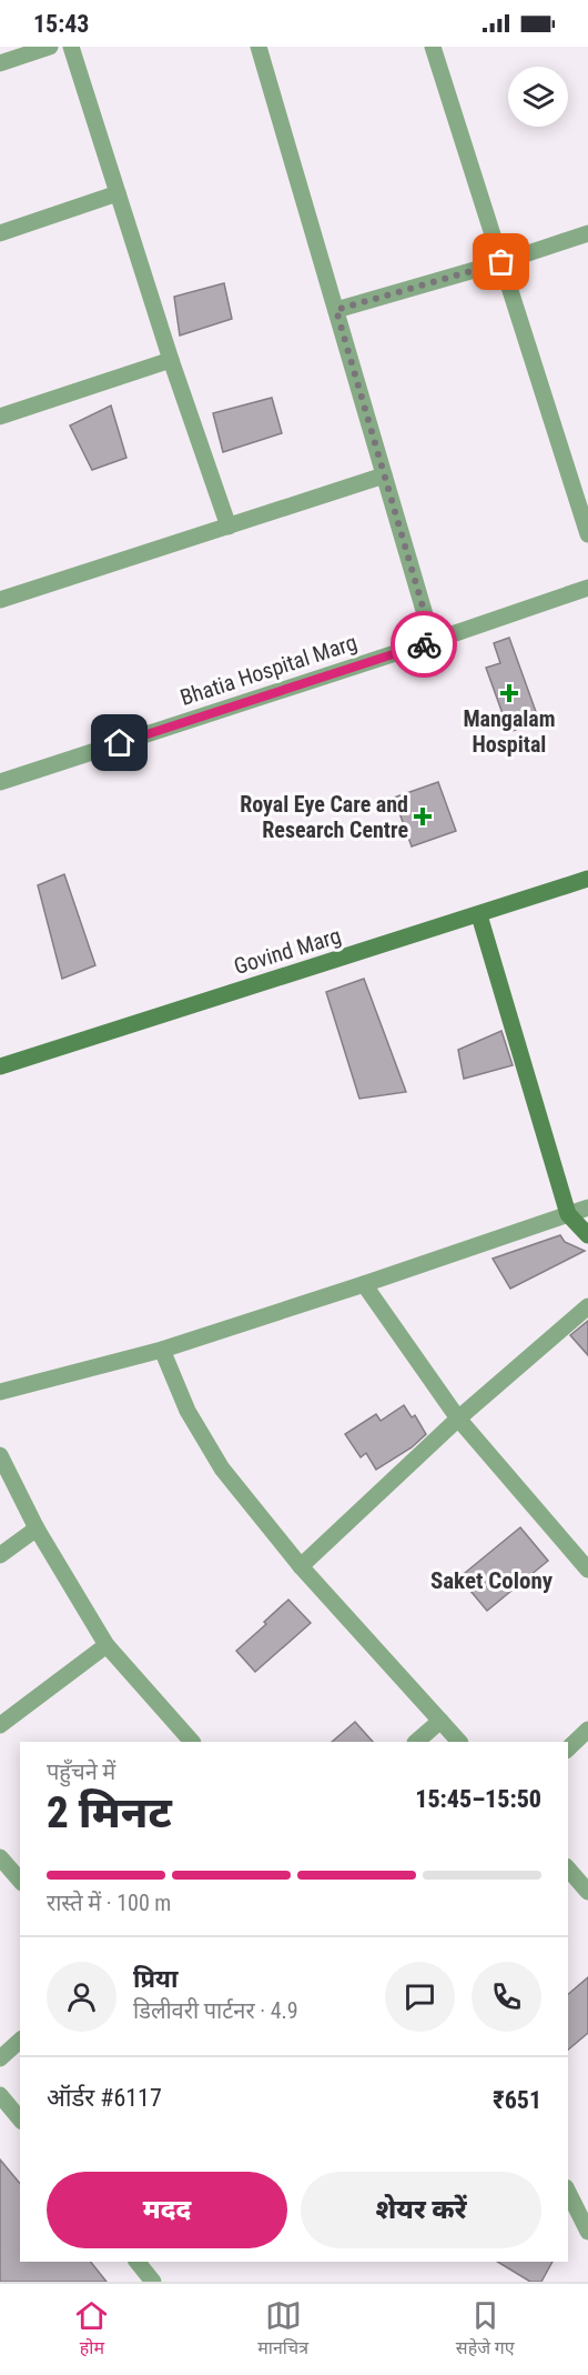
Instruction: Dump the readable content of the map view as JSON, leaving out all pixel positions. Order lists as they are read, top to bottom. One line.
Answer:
{"streets":{"street":["Bhatia Hospital Marg","Govind Marg"]},"districts":["Saket Colony"],"places":{"health":["Mangalam Hospital","Royal Eye Care and Research Centre"]},"page":{"status":"15:43","heading":["2 मिनट","पहुँचने में","15:45–15:50"],"panel":["प्रिया","डिलीवरी पार्टनर · 4.9","ऑर्डर #6117","₹651"],"bar":"रास्ते में · 100 m","buttons":["मदद","शेयर करें"],"tabs":["होम","मानचित्र","सहेजे गए"]}}
